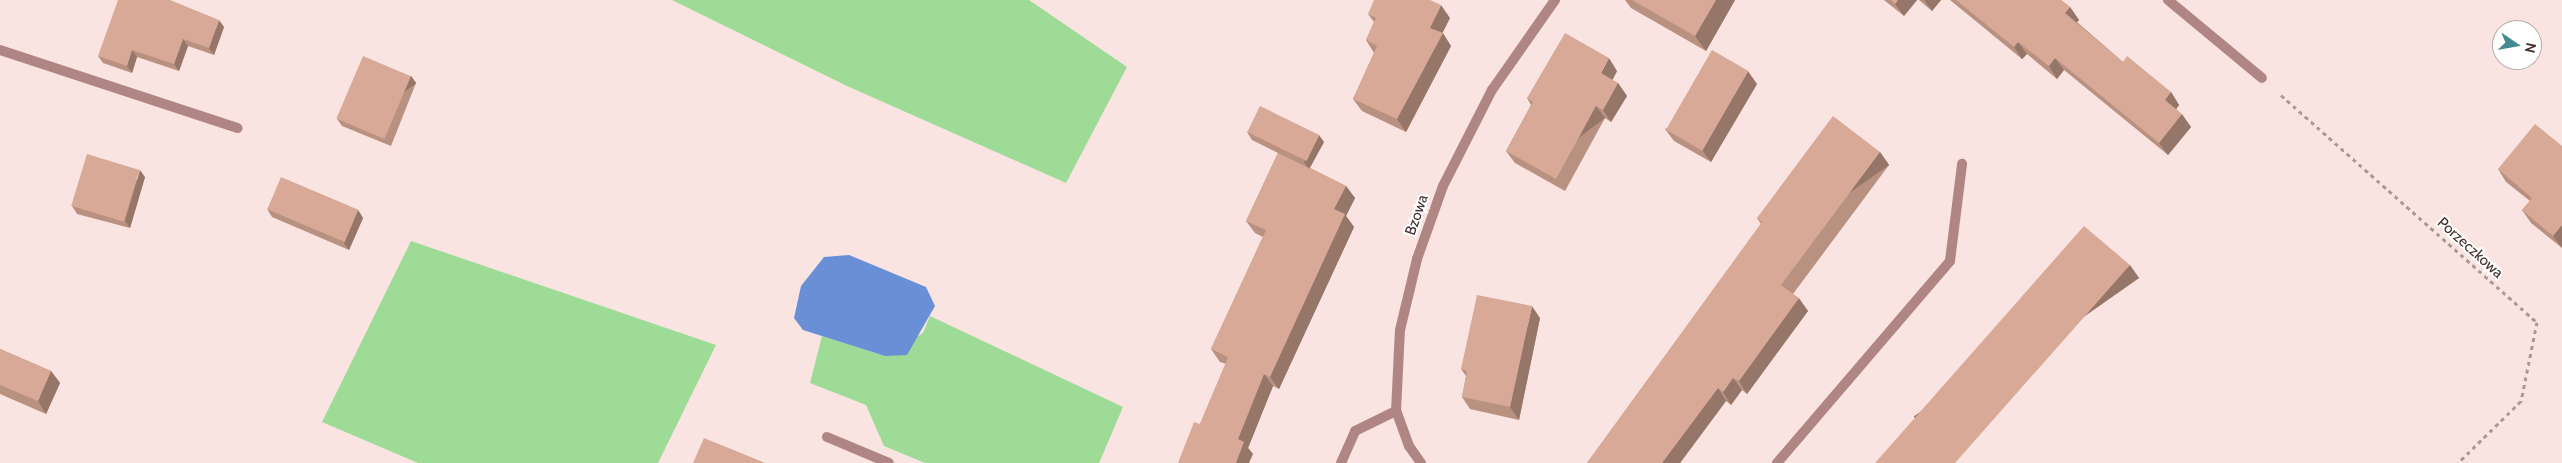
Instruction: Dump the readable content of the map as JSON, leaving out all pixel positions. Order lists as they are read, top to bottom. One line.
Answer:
{"streets":{"street":["Bzowa"],"path":["Porzeczkowa"]},"north":"right"}
